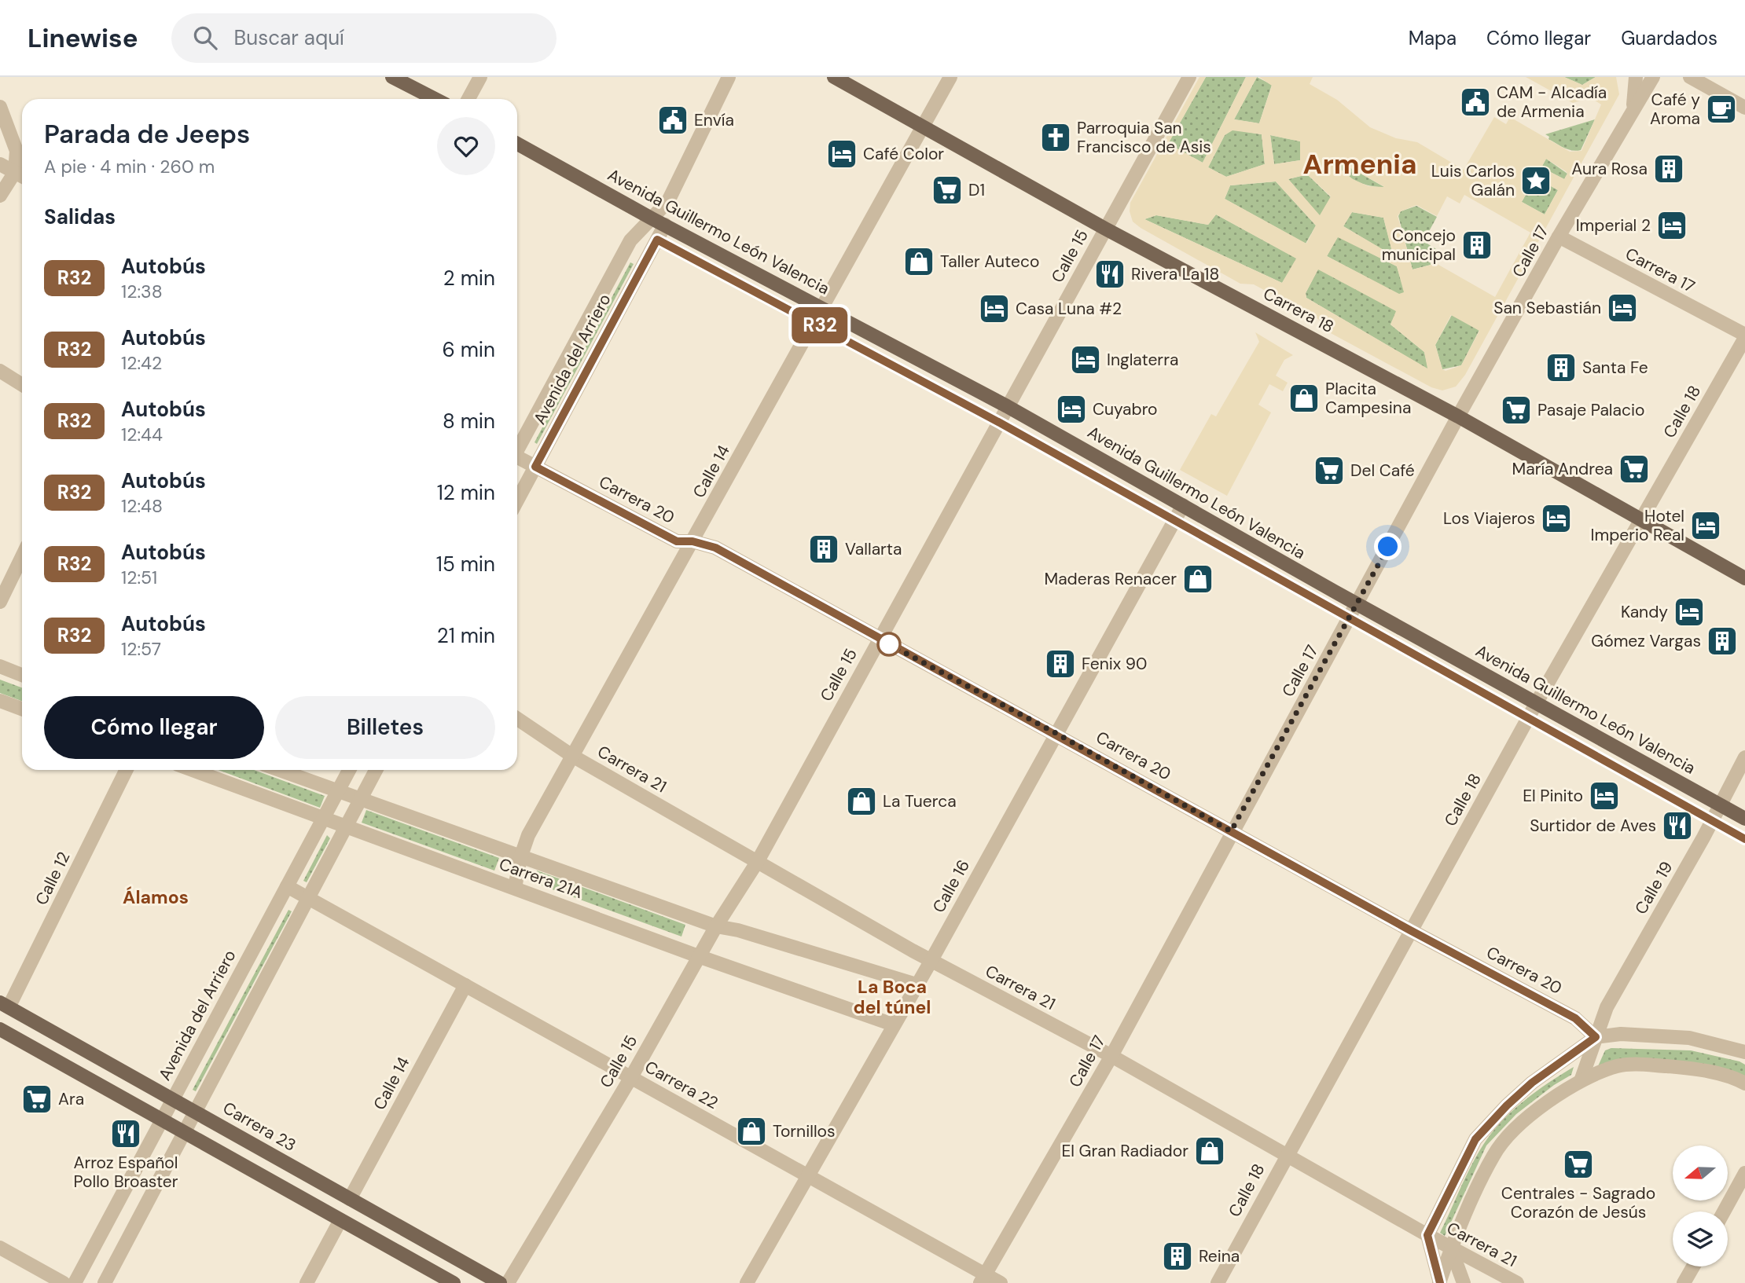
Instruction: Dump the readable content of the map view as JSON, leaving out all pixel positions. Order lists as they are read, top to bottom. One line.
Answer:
{"streets":{"main road":["Avenida Guillermo León Valencia","Carrera 18","Carrera 23"],"street":["Calle 17","Calle 15","Carrera 17","Avenida del Arriero","Calle 18","Calle 14","Carrera 20","Carrera 21","Calle 12","Carrera 21A","Calle 16","Calle 19","Carrera 22"]},"crossings":[["Avenida Guillermo León Valencia","Calle 17"],["Avenida Guillermo León Valencia","Calle 15"],["Avenida Guillermo León Valencia","Avenida del Arriero"],["Avenida Guillermo León Valencia","Calle 18"],["Avenida Guillermo León Valencia","Calle 14"],["Avenida Guillermo León Valencia","Calle 16"],["Avenida Guillermo León Valencia","Calle 19"],["Calle 17","Carrera 17"],["Calle 17","Carrera 18"],["Calle 17","Carrera 20"],["Calle 17","Carrera 21"],["Calle 17","Carrera 22"],["Calle 15","Carrera 18"],["Calle 15","Carrera 20"],["Calle 15","Carrera 21"],["Calle 15","Carrera 21A"],["Calle 15","Carrera 22"],["Carrera 17","Calle 18"],["Carrera 18","Calle 18"],["Carrera 18","Calle 14"],["Avenida del Arriero","Carrera 20"],["Avenida del Arriero","Carrera 21A"],["Avenida del Arriero","Carrera 22"],["Avenida del Arriero","Carrera 23"],["Calle 18","Carrera 20"],["Calle 18","Carrera 21"],["Calle 14","Carrera 20"],["Calle 14","Carrera 21"],["Calle 14","Carrera 21A"],["Calle 14","Carrera 22"],["Calle 14","Carrera 23"],["Carrera 20","Calle 16"],["Carrera 20","Calle 19"],["Carrera 21","Calle 16"],["Calle 12","Carrera 23"],["Carrera 21A","Calle 16"],["Calle 16","Carrera 22"]],"districts":["Armenia","Álamos","La Boca del túnel"],"places":{"public building":["CAM - Alcadía de Armenia","Envía"],"cafe":["Café y Aroma"],"church":["Parroquia San Francisco de Asis"],"hotel":["Café Color","Imperial 2","San Sebastián","Casa Luna #2","Inglaterra","Cuyabro","Los Viajeros","Hotel Imperio Real","Kandy","El Pinito"],"building":["Aura Rosa","Concejo municipal","Santa Fe","Vallarta","Gómez Vargas","Fenix 90","Reina"],"place":["Luis Carlos Galán"],"supermarket":["D1","Pasaje Palacio","María Andrea","Del Café","Ara","Centrales - Sagrado Corazón de Jesús"],"shop":["Taller Auteco","Placita Campesina","Maderas Renacer","La Tuerca","Tornillos","El Gran Radiador"],"restaurant":["Rivera La 18","Surtidor de Aves","Arroz Español Pollo Broaster"]},"lines":["bus line R32"],"north":"left","page":{"header":"Linewise","search":"Buscar aquí","nav":["Mapa","Cómo llegar","Guardados"],"on_map":"R32","heading":[["Parada de Jeeps","A pie · 4 min · 260 m"],"Salidas"],"list":[{"mark":"R32","name":"Autobús","note":"12:38","value":"2 min"},{"mark":"R32","name":"Autobús","note":"12:42","value":"6 min"},{"mark":"R32","name":"Autobús","note":"12:44","value":"8 min"},{"mark":"R32","name":"Autobús","note":"12:48","value":"12 min"},{"mark":"R32","name":"Autobús","note":"12:51","value":"15 min"},{"mark":"R32","name":"Autobús","note":"12:57","value":"21 min"}],"buttons":["Cómo llegar","Billetes"]}}
